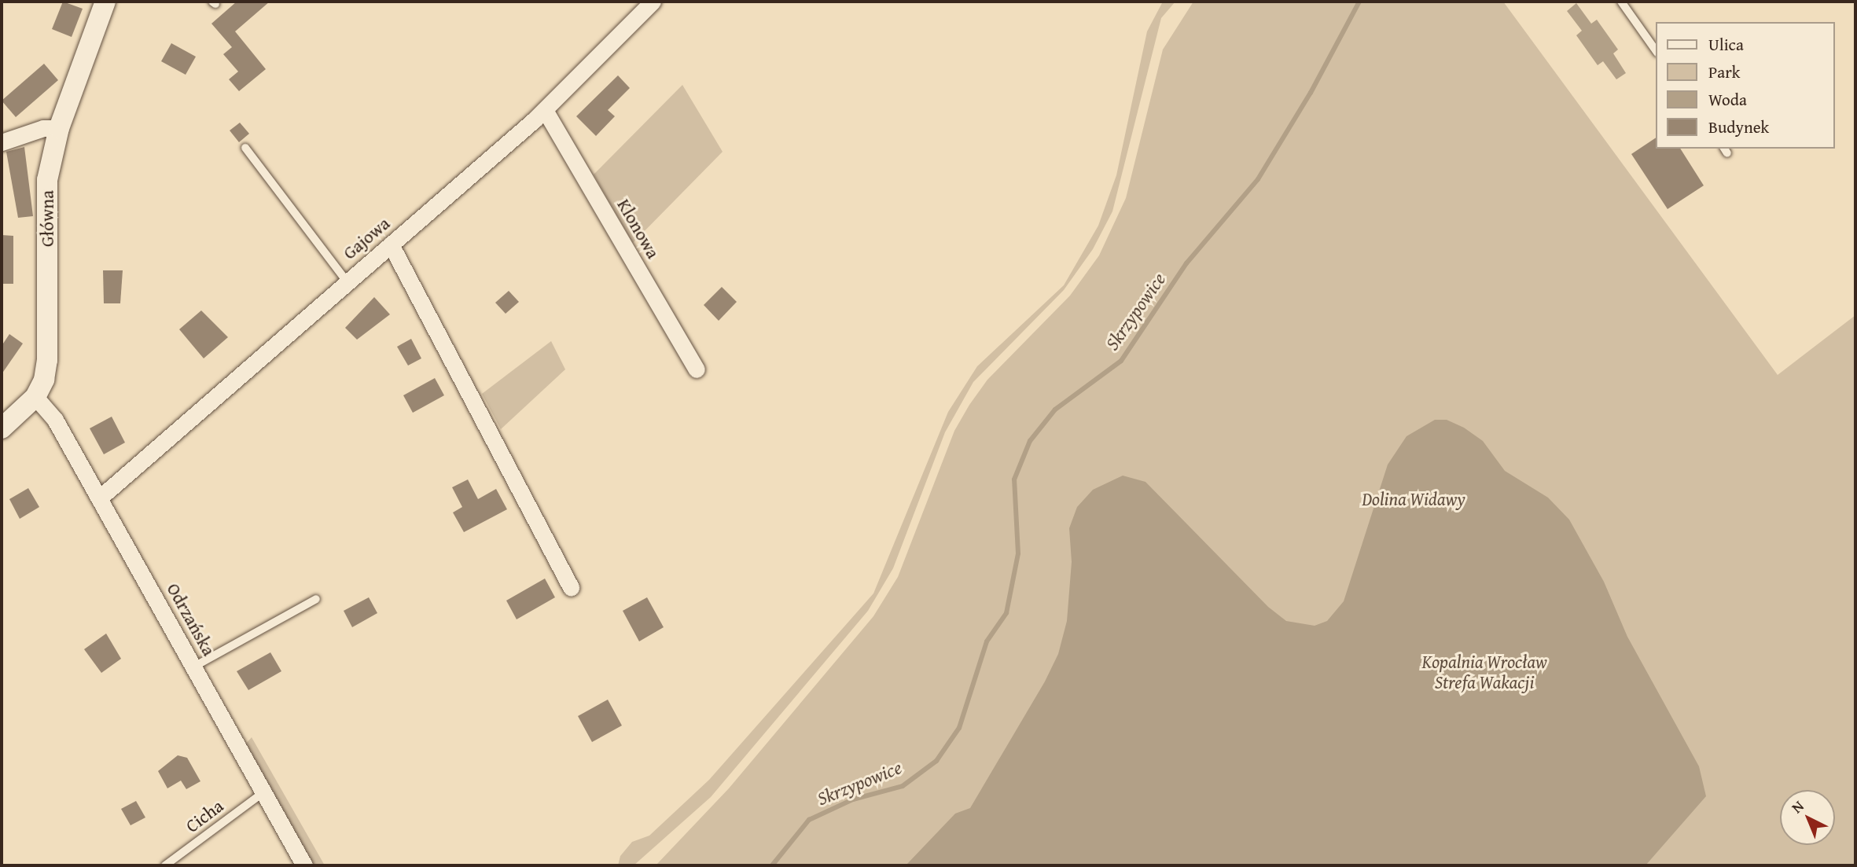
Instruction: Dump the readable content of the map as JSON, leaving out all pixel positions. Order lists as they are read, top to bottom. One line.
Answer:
{"streets":{"street":["Główna","Klonowa","Gajowa","Odrzańska"],"lane":["Cicha"]},"crossings":[["Główna","Odrzańska"],["Klonowa","Gajowa"],["Gajowa","Odrzańska"],["Odrzańska","Cicha"]],"water":["Skrzypowice"],"parks":["Dolina Widawy","Kopalnia Wrocław Strefa Wakacji"],"legend":["Ulica","Park","Woda","Budynek"],"north":"top left"}
